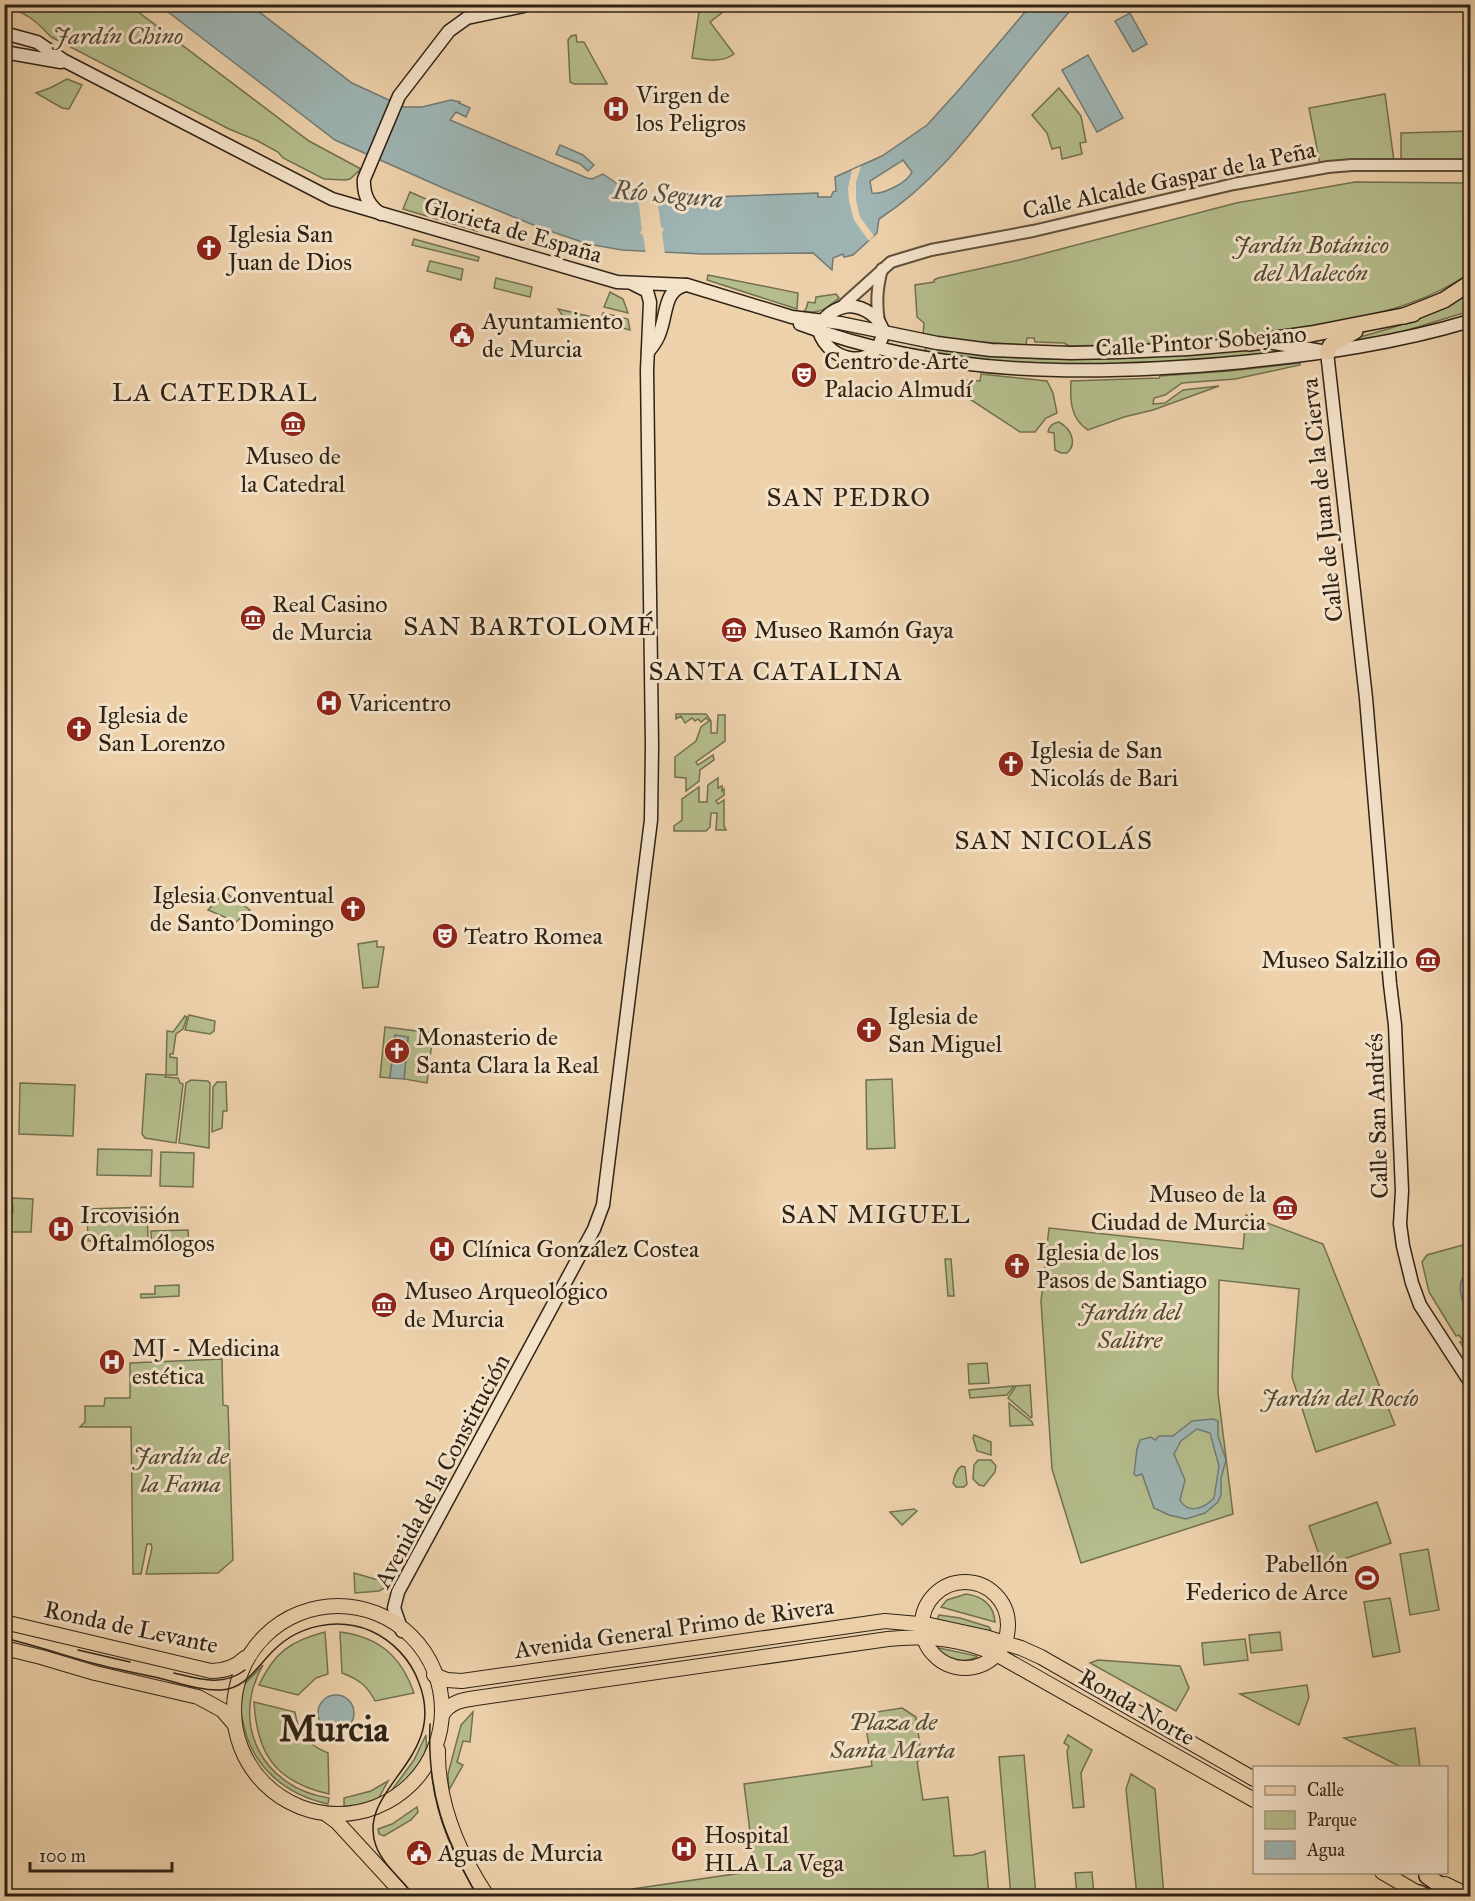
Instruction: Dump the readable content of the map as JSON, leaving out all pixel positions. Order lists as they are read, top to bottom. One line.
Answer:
{"streets":{"main road":["Glorieta de España","Calle Pintor Sobejano","Calle de Juan de la Cierva","Calle San Andrés","Avenida de la Constitución","Ronda de Levante","Avenida General Primo de Rivera","Ronda Norte"],"street":["Calle Alcalde Gaspar de la Peña"]},"crossings":[["Glorieta de España","Calle Pintor Sobejano"],["Glorieta de España","Avenida de la Constitución"],["Calle Pintor Sobejano","Calle de Juan de la Cierva"],["Calle de Juan de la Cierva","Calle San Andrés"],["Avenida de la Constitución","Ronda de Levante"],["Avenida de la Constitución","Avenida General Primo de Rivera"],["Ronda de Levante","Avenida General Primo de Rivera"]],"districts":["LA CATEDRAL","SAN PEDRO","SAN BARTOLOMÉ","SANTA CATALINA","SAN NICOLÁS","SAN MIGUEL","Murcia"],"water":["Río Segura"],"parks":["Jardín Chino","Jardín Botánico del Malecón","Jardín del Salitre","Jardín del Rocío","Jardín de la Fama","Plaza de Santa Marta"],"places":{"hospital":["Virgen de los Peligros","Varicentro","Ircovisión Oftalmólogos","Clínica González Costea","MJ - Medicina estética","Hospital HLA La Vega"],"church":["Iglesia San Juan de Dios","Iglesia de San Lorenzo","Iglesia de San Nicolás de Bari","Iglesia Conventual de Santo Domingo","Iglesia de San Miguel","Monasterio de Santa Clara la Real","Iglesia de los Pasos de Santiago"],"public building":["Ayuntamiento de Murcia","Aguas de Murcia"],"theatre":["Centro de Arte Palacio Almudí","Teatro Romea"],"museum":["Museo de la Catedral","Real Casino de Murcia","Museo Ramón Gaya","Museo Salzillo","Museo de la Ciudad de Murcia","Museo Arqueológico de Murcia"],"sports":["Pabellón Federico de Arce"]},"legend":["Calle","Parque","Agua"],"scale_bar":"100 m"}
